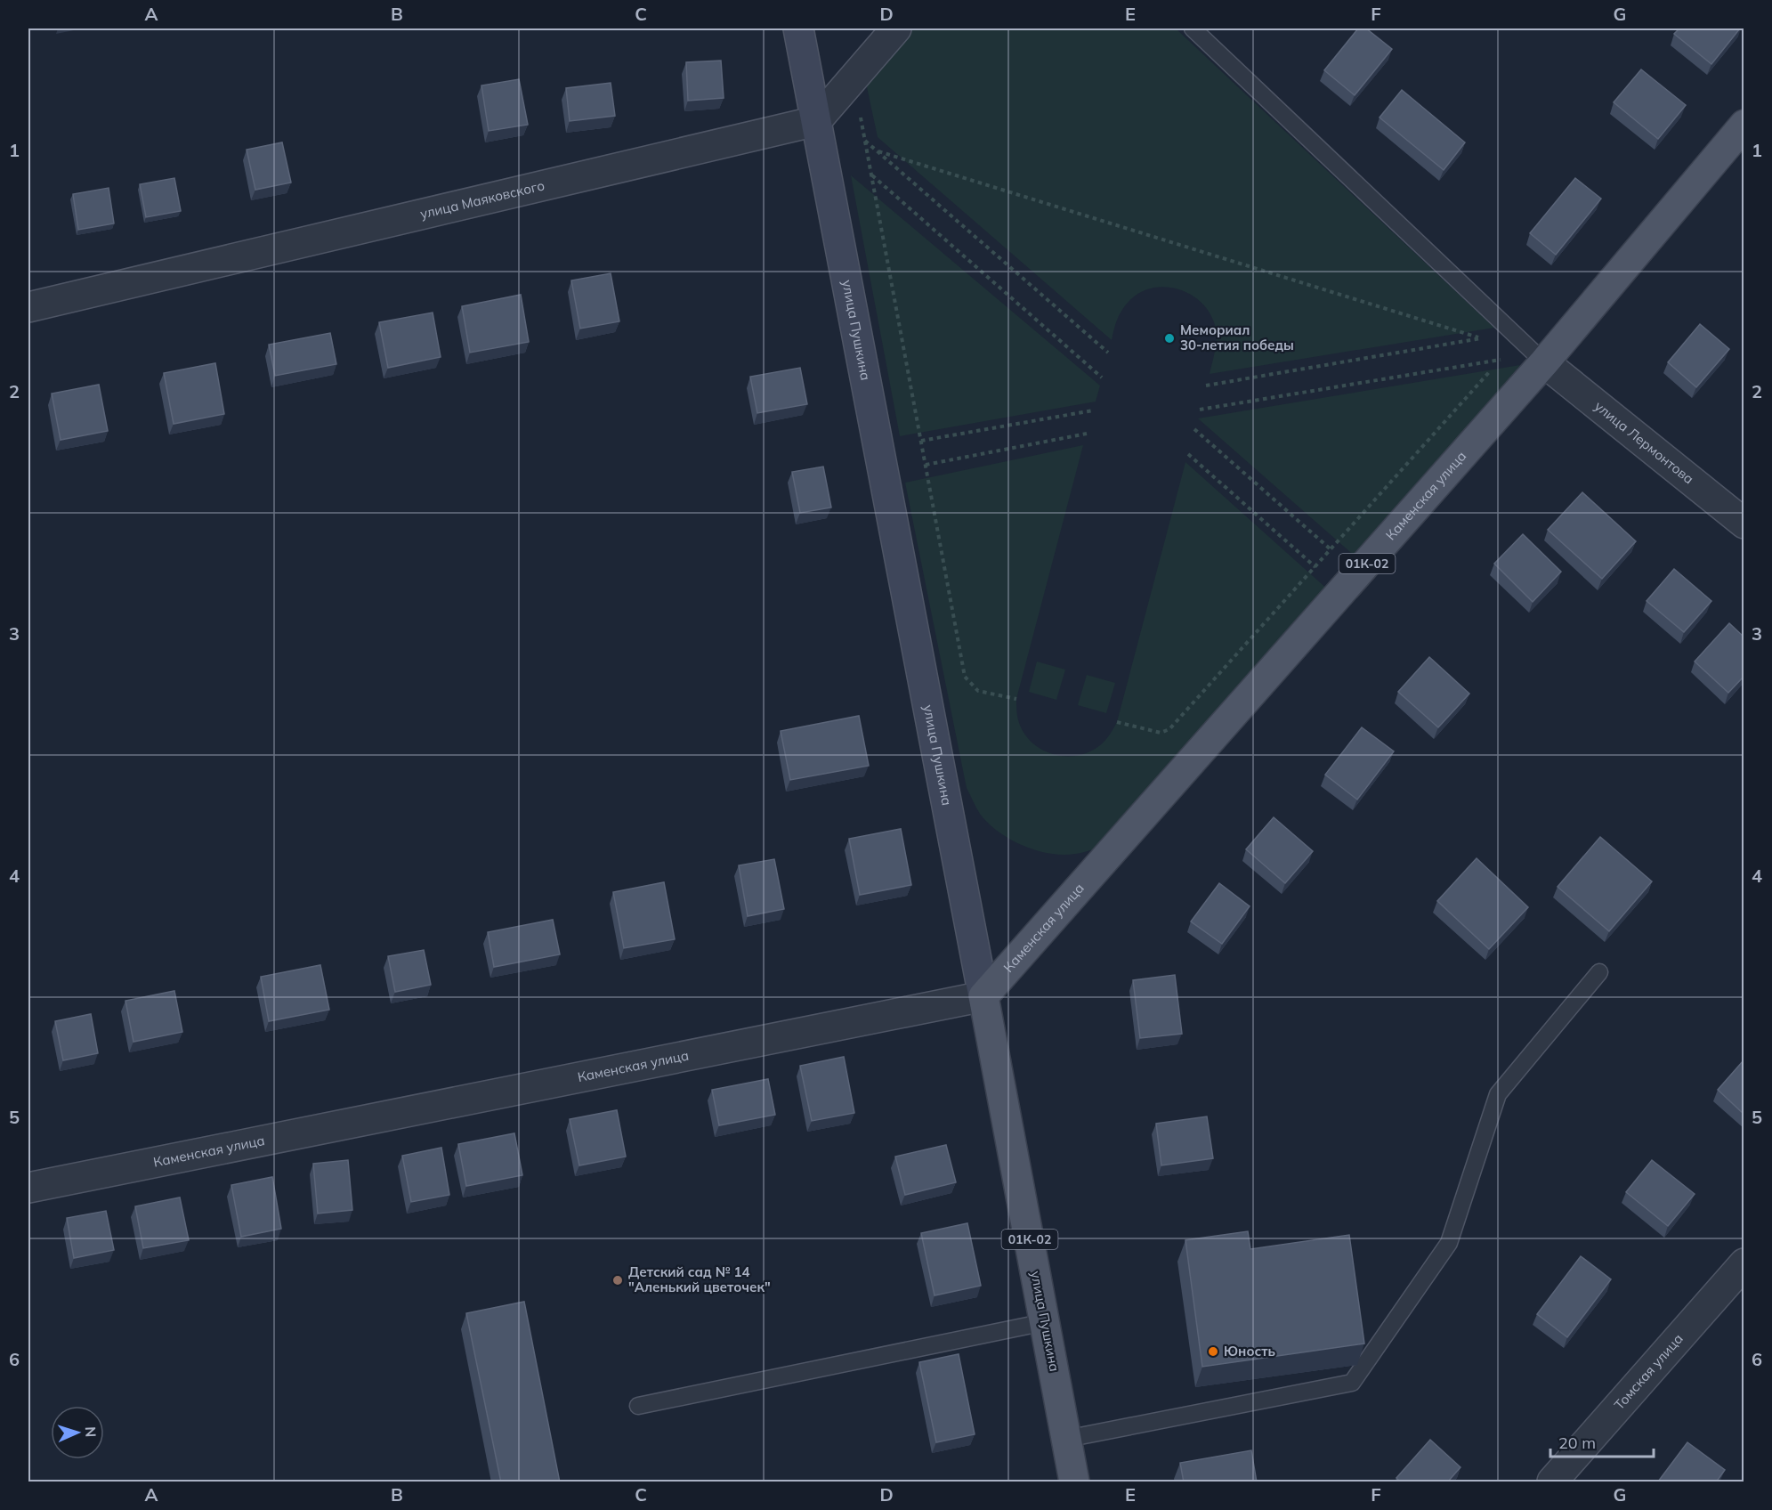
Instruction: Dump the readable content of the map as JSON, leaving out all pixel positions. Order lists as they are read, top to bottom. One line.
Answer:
{"streets":{"main road":["улица Пушкина","Каменская улица","01К-02"],"street":["улица Маяковского","улица Лермонтова","Томская улица"]},"crossings":[["улица Маяковского","улица Пушкина"],["улица Пушкина","Каменская улица"],["улица Лермонтова","Каменская улица"]],"places":["Мемориал 30-летия победы","Детский сад № 14 \"Аленький цветочек\"","Юность"],"scale_bar":"20 m","north":"right","grid":{"columns":["A","B","C","D","E","F","G"],"rows":["1","2","3","4","5","6"]}}
